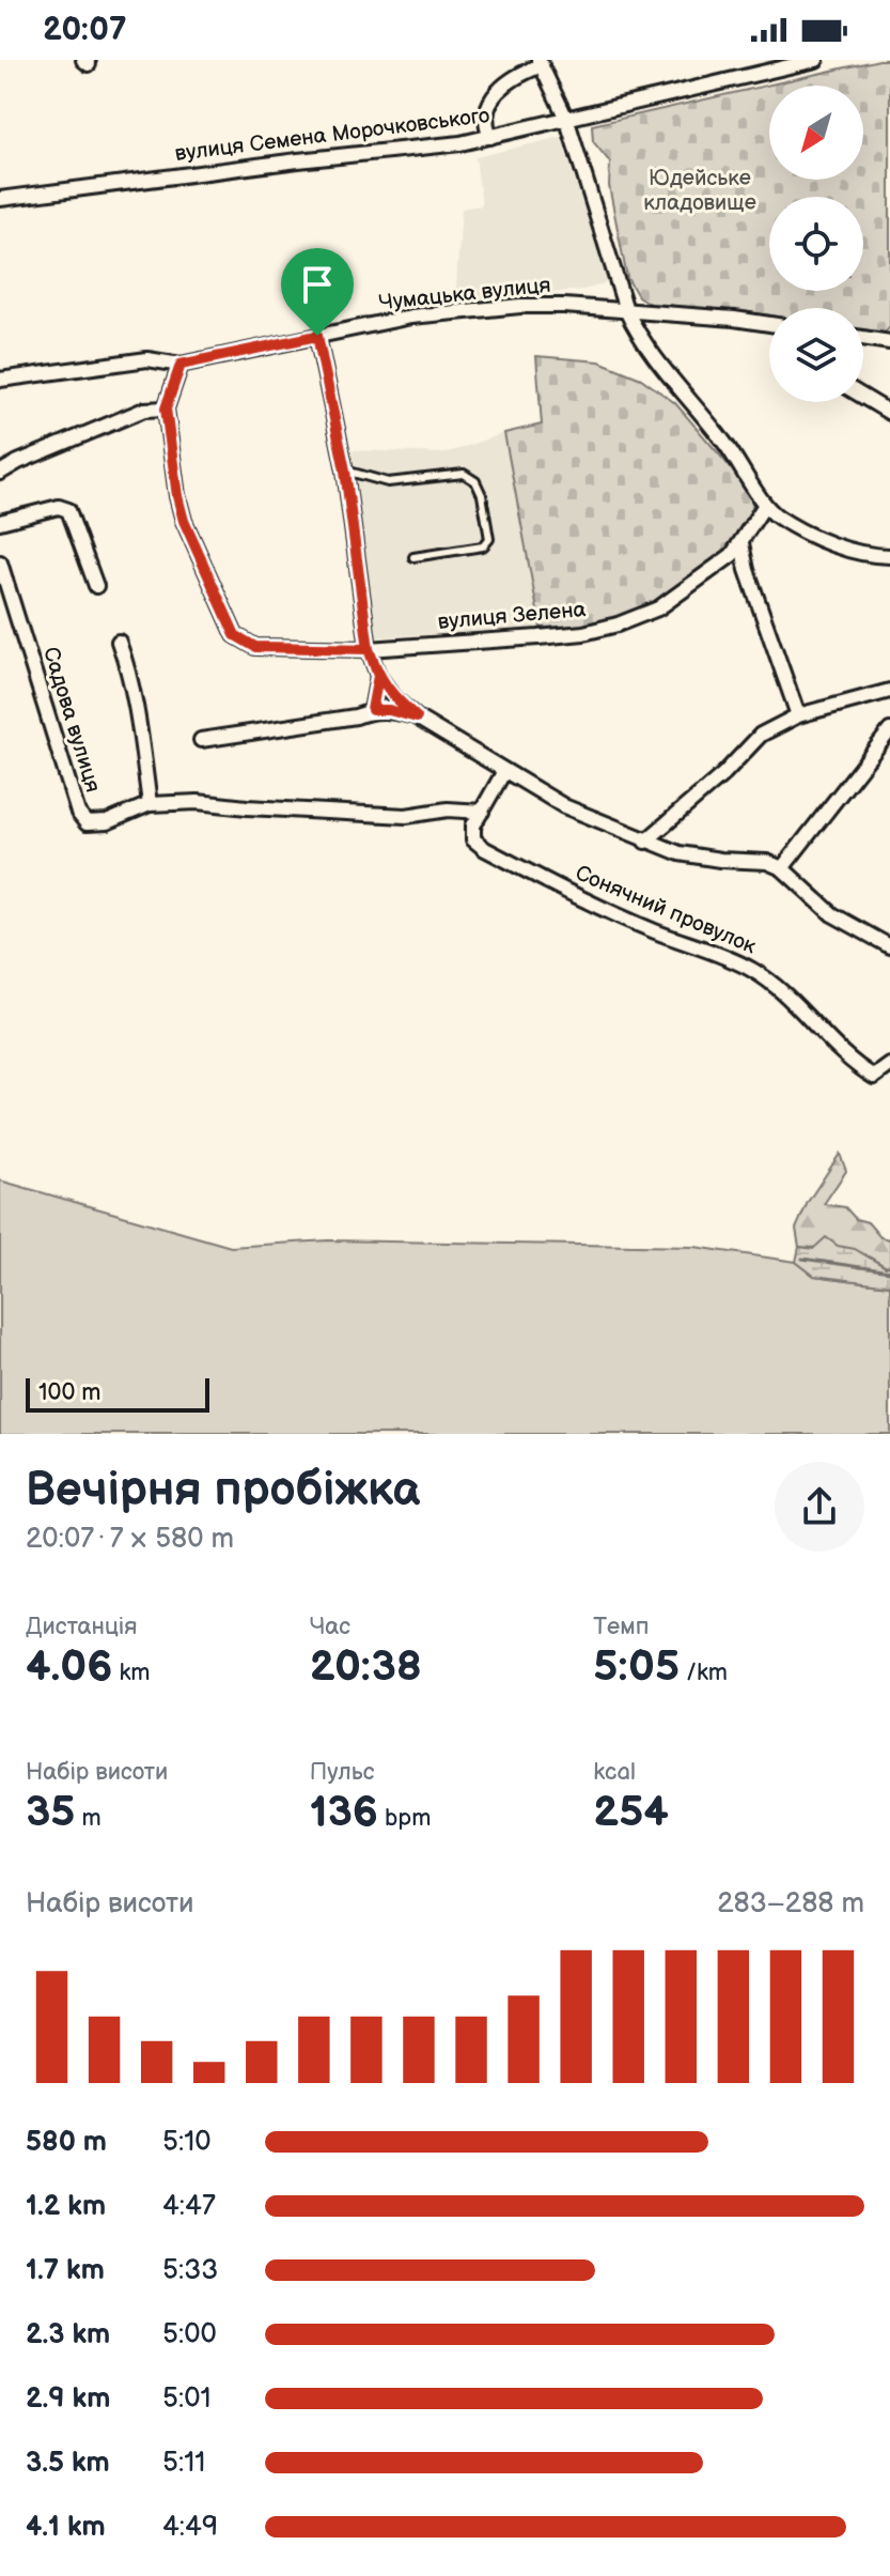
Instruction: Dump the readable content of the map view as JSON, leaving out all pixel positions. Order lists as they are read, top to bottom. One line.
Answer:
{"streets":{"street":["вулиця Семена Морочковського","Чумацька вулиця","вулиця Зелена","Садова вулиця","Сонячний провулок"]},"parks":["Юдейське кладовище"],"scale_bar":"100 m","north":"bottom left","page":{"status":"20:07","scale":"100 m","heading":["Вечірня пробіжка","20:07 · 7 × 580 m"],"stats":[["Дистанція","4.06 km"],["Час","20:38"],["Темп","5:05 /km"],["Набір висоти","35 m"],["Пульс","136 bpm"],["kcal","254"]],"chart":["Набір висоти","283–288 m"],"list":[{"name":"580 m","note":"5:10"},{"name":"1.2 km","note":"4:47"},{"name":"1.7 km","note":"5:33"},{"name":"2.3 km","note":"5:00"},{"name":"2.9 km","note":"5:01"},{"name":"3.5 km","note":"5:11"},{"name":"4.1 km","note":"4:49"}]}}
